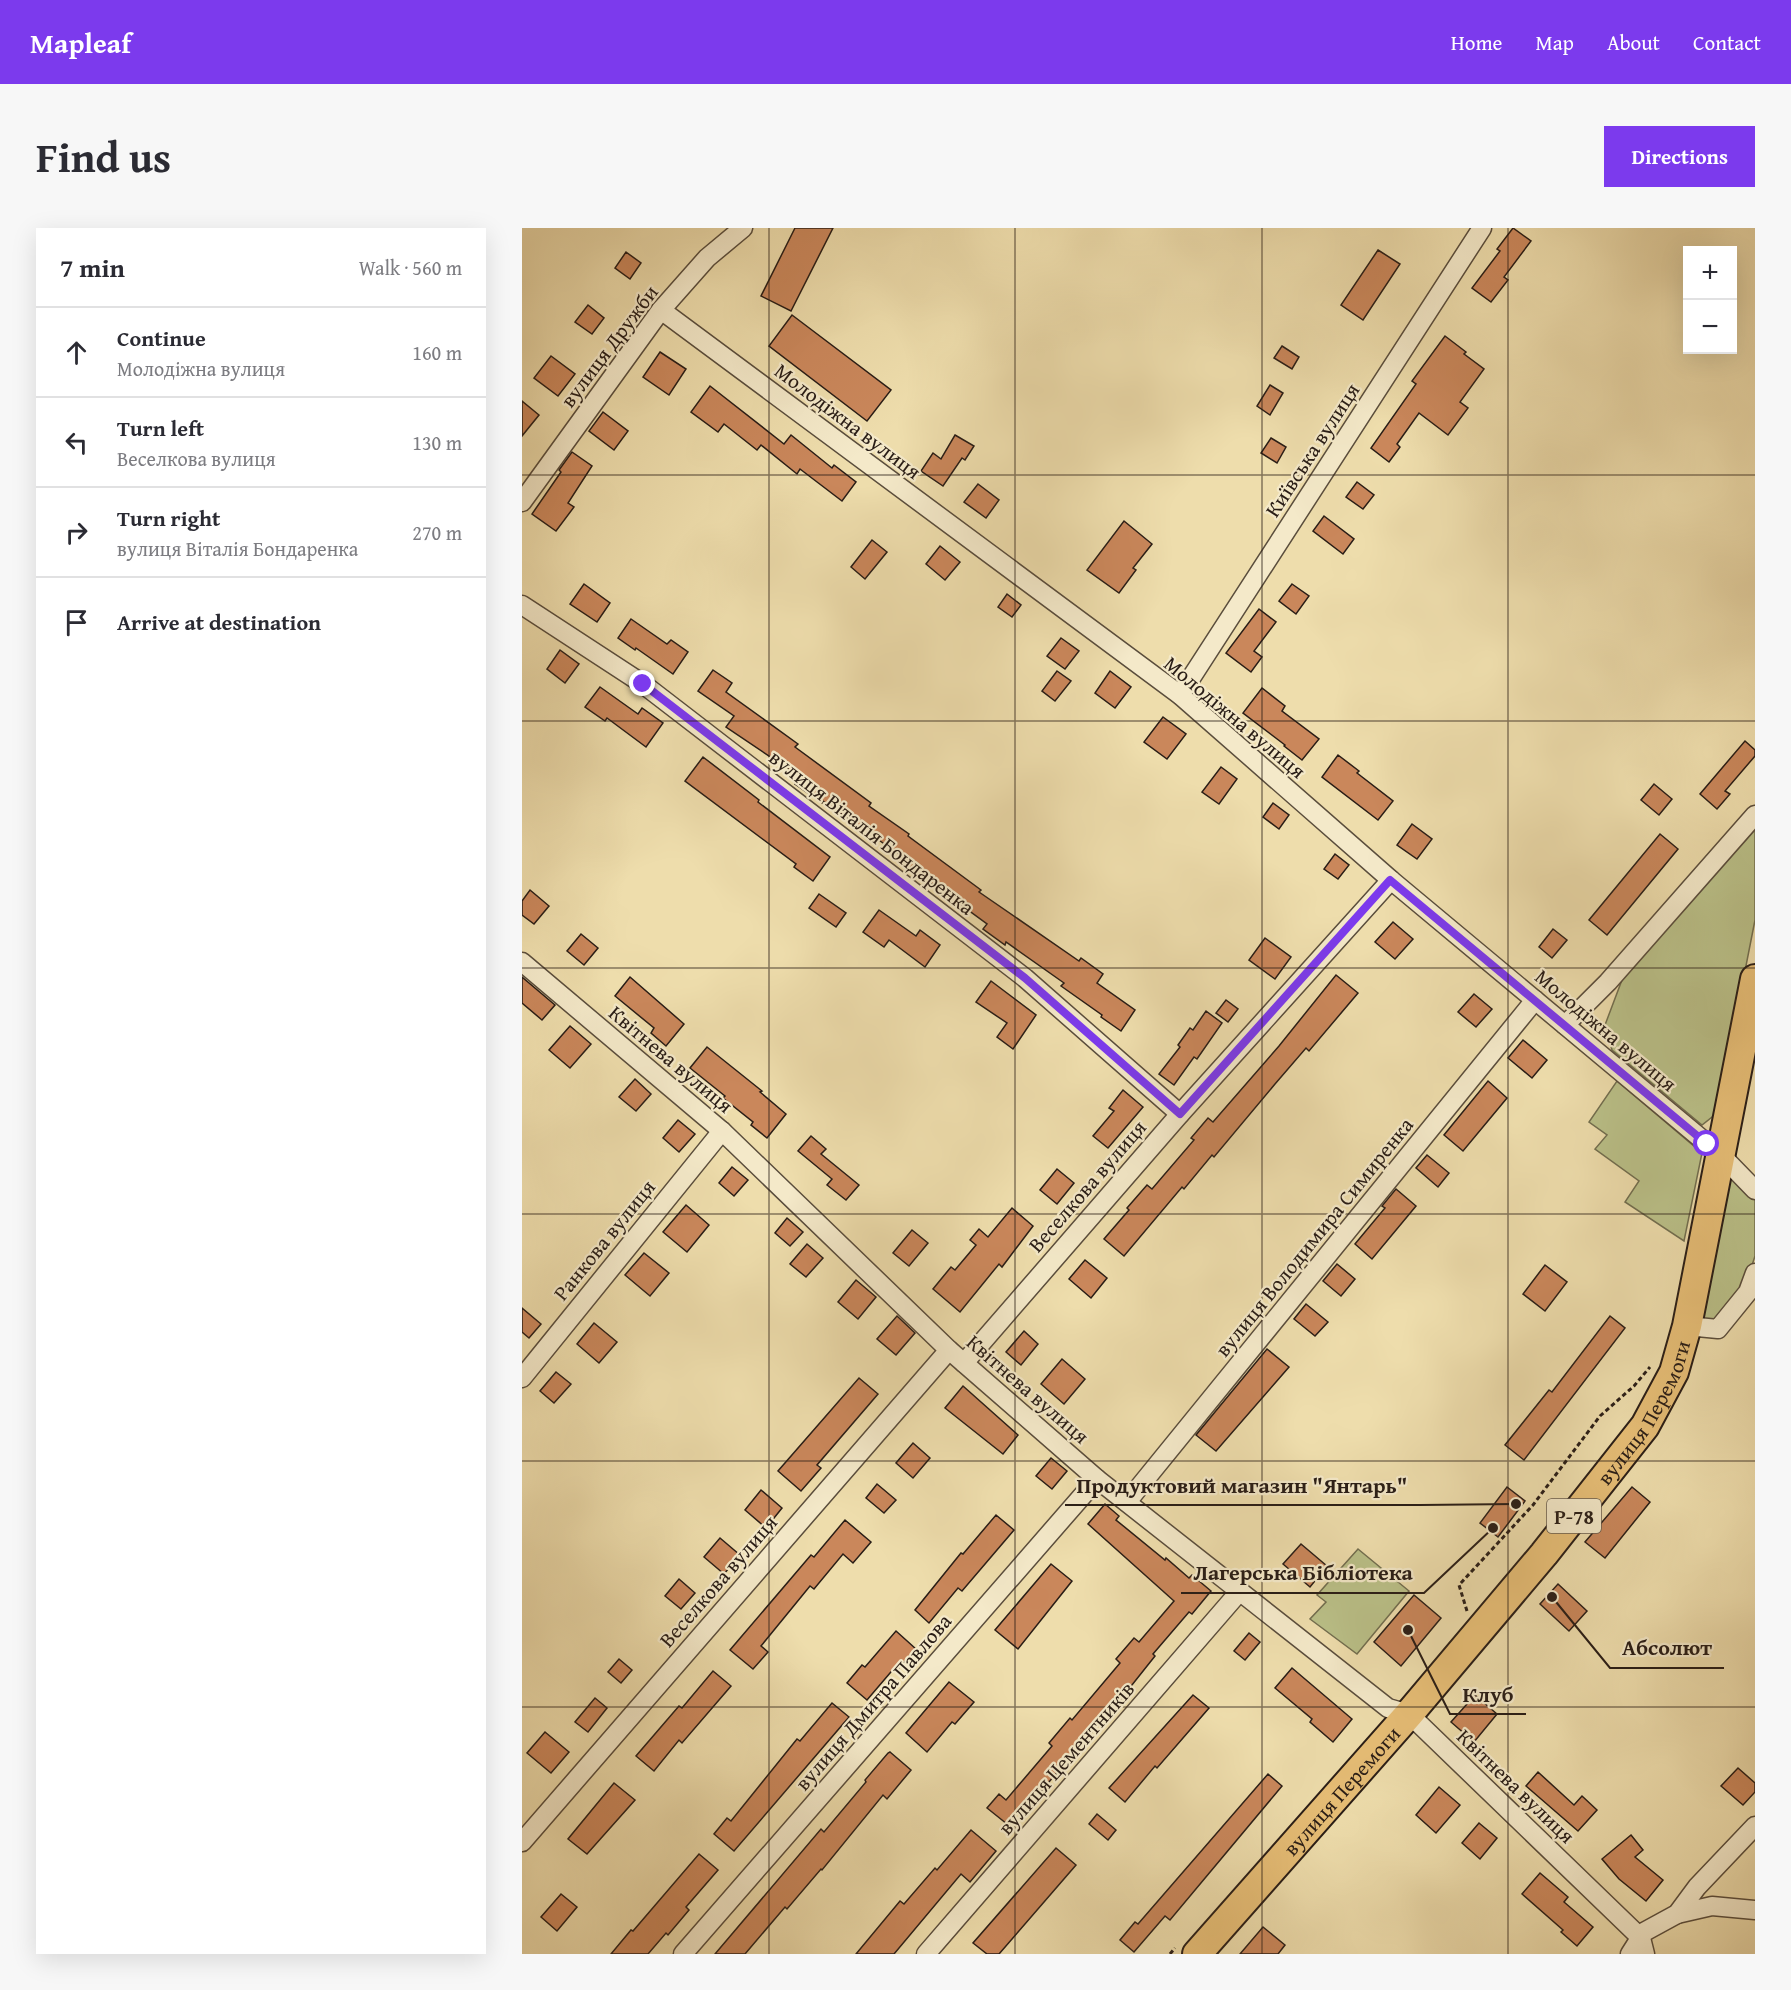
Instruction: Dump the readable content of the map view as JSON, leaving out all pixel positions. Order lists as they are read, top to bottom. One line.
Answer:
{"streets":{"main road":["вулиця Перемоги","Р-78"],"street":["вулиця Дружби","Молодіжна вулиця","Київська вулиця","вулиця Віталія Бондаренка","Квітнева вулиця","Веселкова вулиця","вулиця Володимира Симиренка","Ранкова вулиця","вулиця Дмитра Павлова","вулиця Цементників"]},"crossings":[["вулиця Дружби","Молодіжна вулиця"],["Молодіжна вулиця","Київська вулиця"],["Молодіжна вулиця","Веселкова вулиця"],["Молодіжна вулиця","вулиця Володимира Симиренка"],["Молодіжна вулиця","вулиця Перемоги"],["вулиця Віталія Бондаренка","Веселкова вулиця"],["Квітнева вулиця","Веселкова вулиця"],["Квітнева вулиця","вулиця Володимира Симиренка"],["Квітнева вулиця","Ранкова вулиця"],["Квітнева вулиця","вулиця Перемоги"],["Квітнева вулиця","вулиця Дмитра Павлова"],["Квітнева вулиця","вулиця Цементників"]],"places":["Продуктовий магазин \"Янтарь\"","Лагерська Бібліотека","Абсолют","Клуб"],"page":{"header":"Mapleaf","nav":["Home","Map","About","Contact"],"title":"Find us","buttons":"Directions","heading":["7 min","Walk · 560 m"],"map_buttons":["+","−"],"list":[["Continue","Молодіжна вулиця","160 m"],["Turn left","Веселкова вулиця","130 m"],["Turn right","вулиця Віталія Бондаренка","270 m"],"Arrive at destination"]}}
